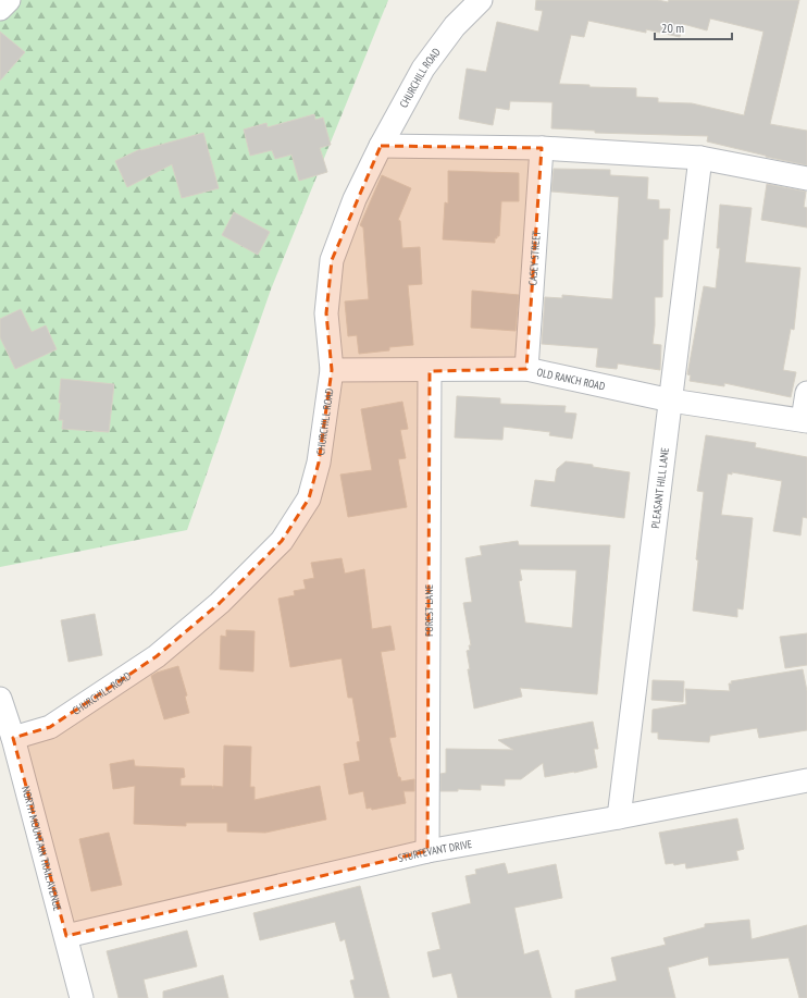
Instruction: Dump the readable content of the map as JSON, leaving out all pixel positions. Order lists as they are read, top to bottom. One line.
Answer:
{"streets":{"street":["CHURCHILL ROAD","CASEY STREET","OLD RANCH ROAD","PLEASANT HILL LANE","FOREST LANE","NORTH MOUNTAIN TRAIL AVENUE","STURTEVANT DRIVE"]},"crossings":[["CHURCHILL ROAD","OLD RANCH ROAD"],["CHURCHILL ROAD","NORTH MOUNTAIN TRAIL AVENUE"],["CASEY STREET","OLD RANCH ROAD"],["OLD RANCH ROAD","PLEASANT HILL LANE"],["OLD RANCH ROAD","FOREST LANE"],["PLEASANT HILL LANE","STURTEVANT DRIVE"],["FOREST LANE","STURTEVANT DRIVE"],["NORTH MOUNTAIN TRAIL AVENUE","STURTEVANT DRIVE"]],"scale_bar":"20 m"}
